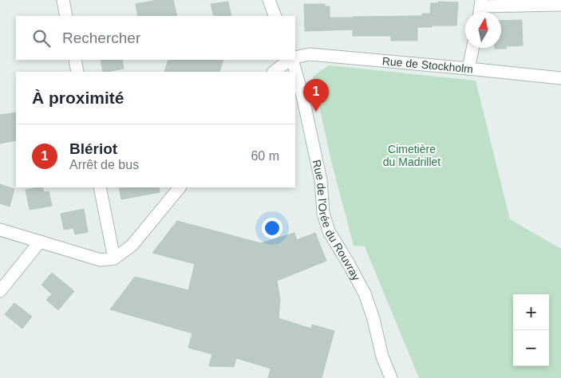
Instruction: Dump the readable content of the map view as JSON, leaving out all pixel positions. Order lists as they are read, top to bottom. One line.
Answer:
{"streets":{"street":["Rue de Stockholm","Rue de l'Orée du Rouvray"]},"parks":["Cimetière du Madrillet"],"north":"top","page":{"search":"Rechercher","heading":"À proximité","pins":"1","list":[{"mark":"1","name":"Blériot","note":"Arrêt de bus","value":"60 m"}],"map_buttons":["+","−"]}}
